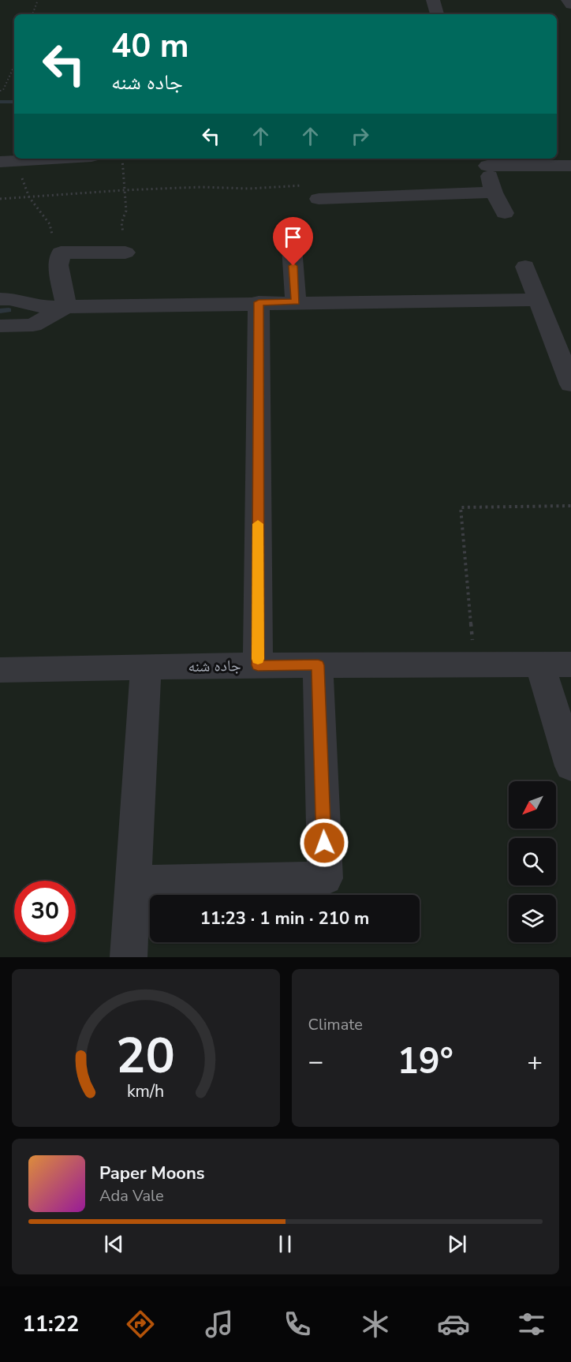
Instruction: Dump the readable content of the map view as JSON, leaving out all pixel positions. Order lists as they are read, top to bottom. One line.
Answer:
{"streets":{"street":["جاده شنه"]},"north":"bottom left","page":{"turn":["40 m","جاده شنه"],"limit":"30","trip":"11:23 · 1 min · 210 m","tile":"Climate","heat":["−","19°","+"],"song":["Paper Moons","Ada Vale"],"tabs":"11:22","gauge":["20","km/h"]}}
